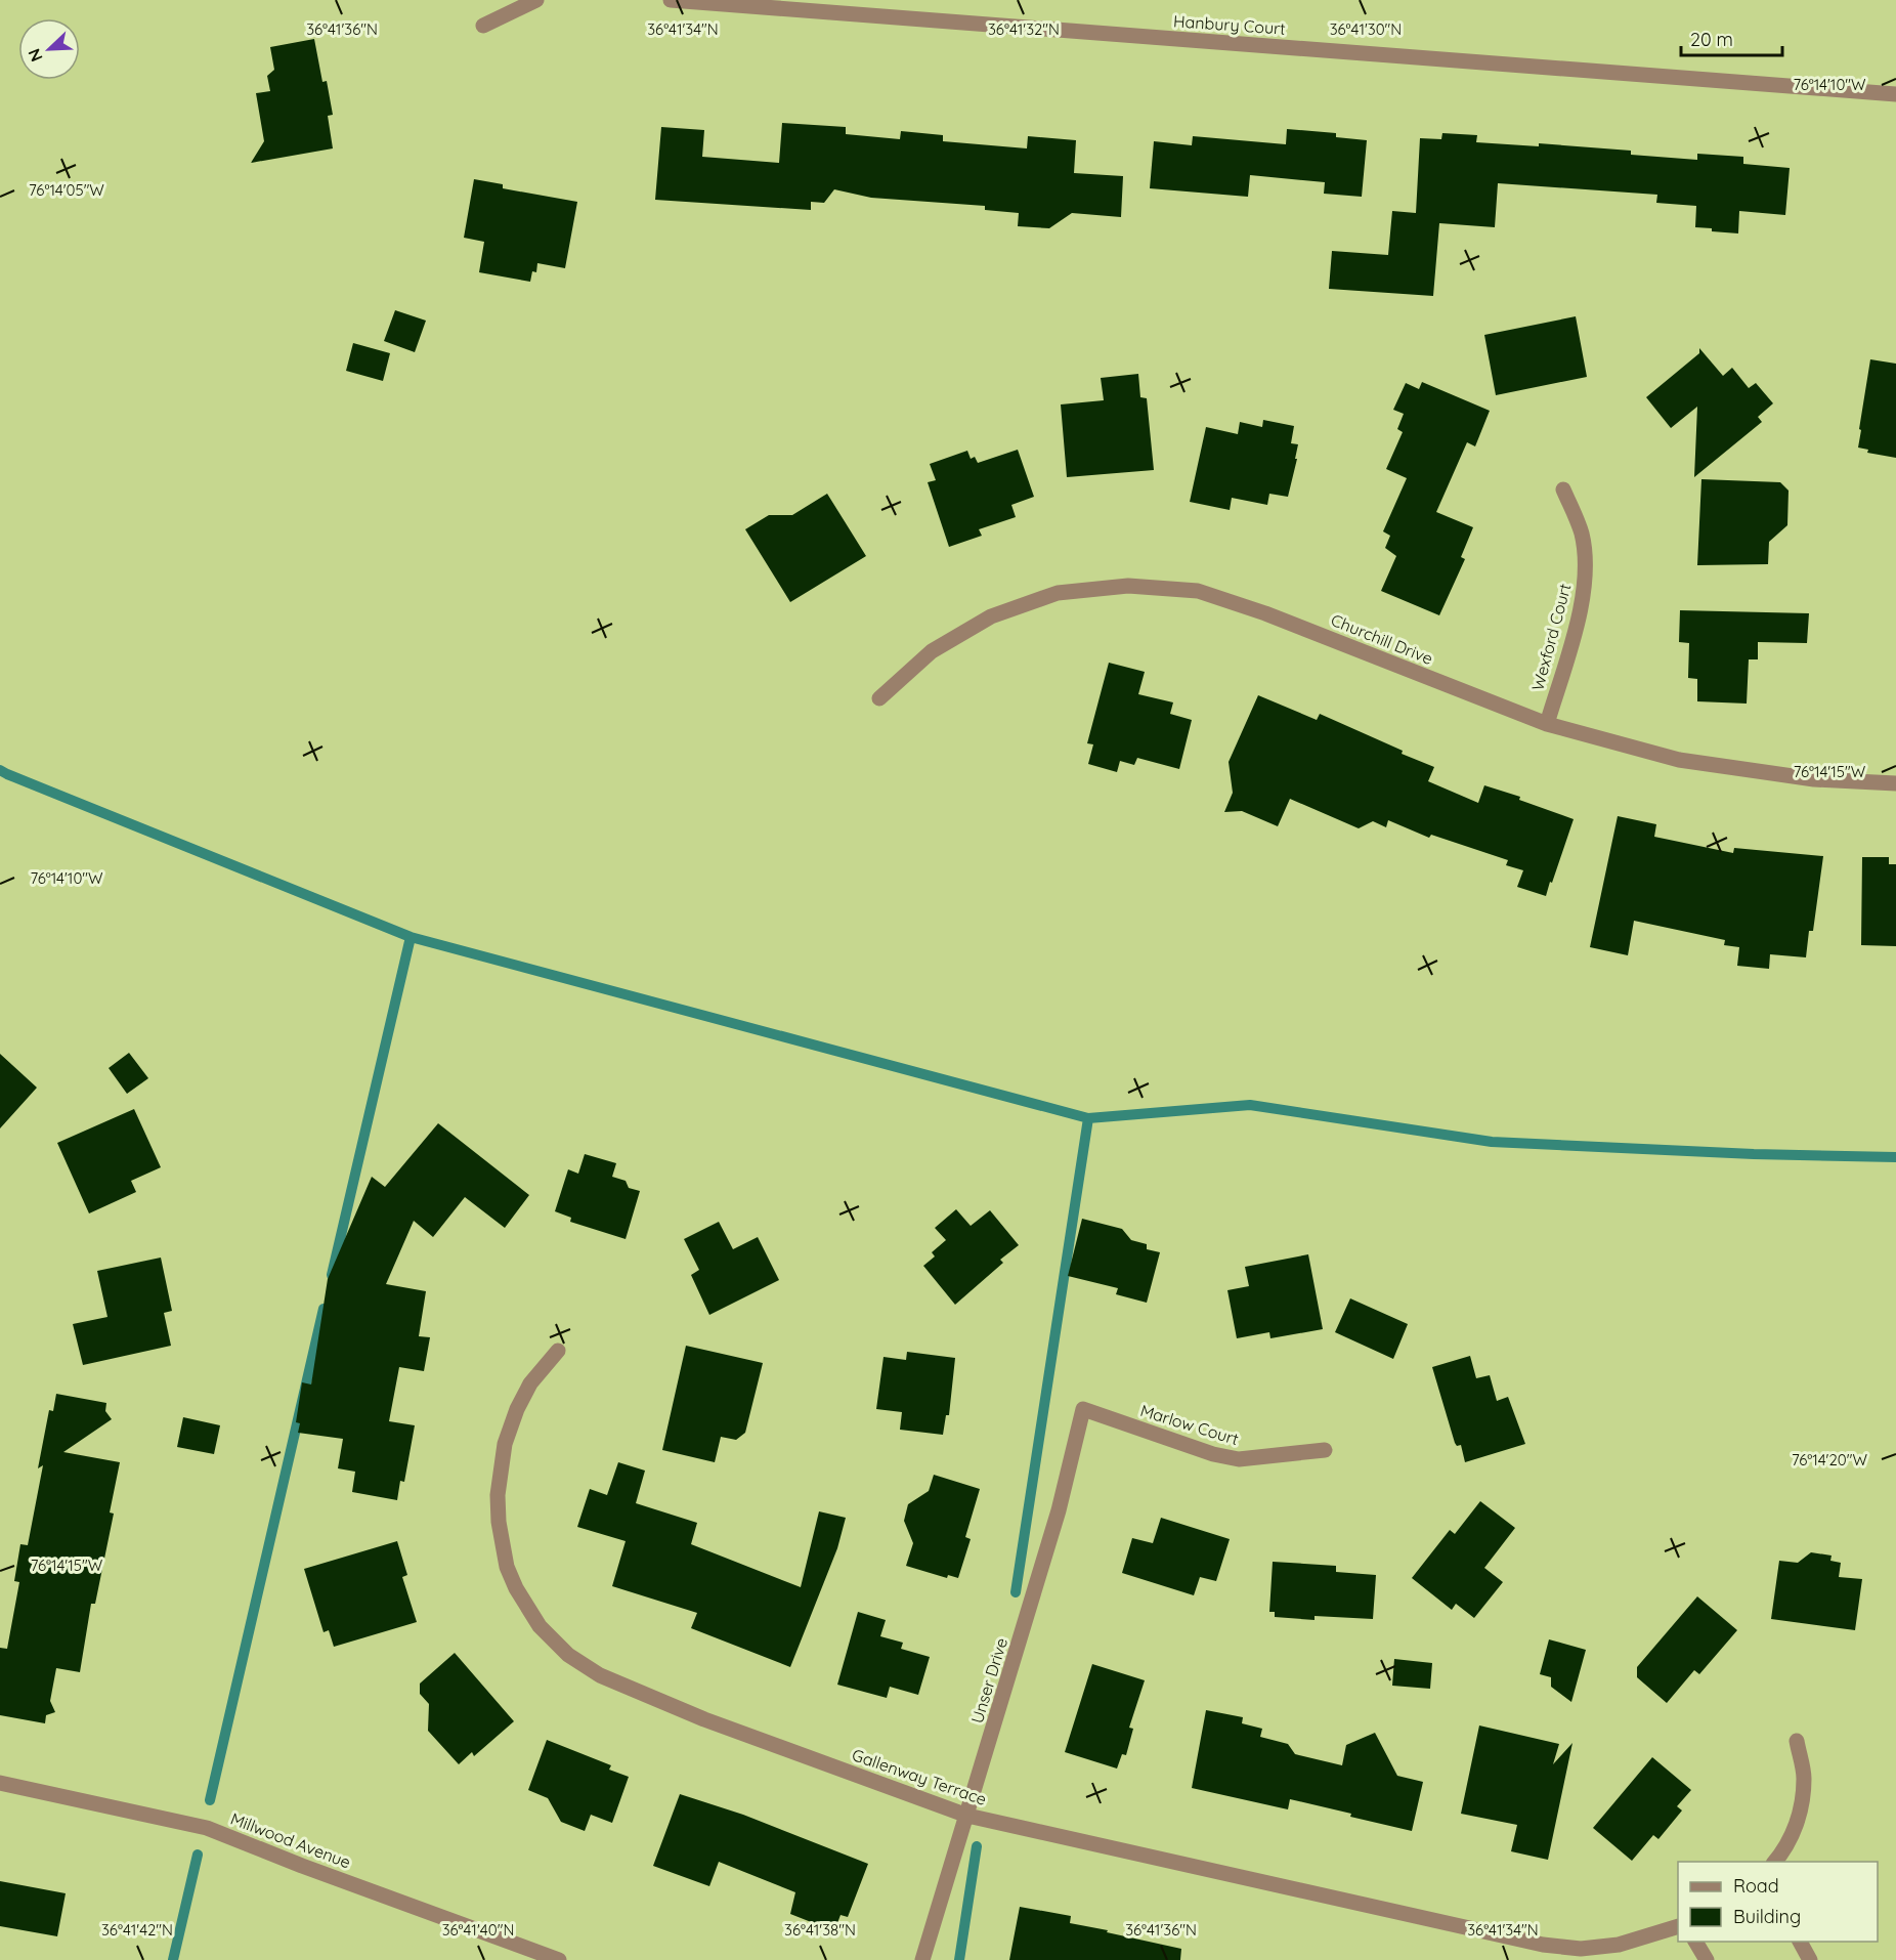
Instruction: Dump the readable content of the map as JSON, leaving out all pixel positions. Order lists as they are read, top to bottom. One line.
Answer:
{"streets":{"street":["Hanbury Court","Wexford Court","Churchill Drive","Marlow Court","Unser Drive","Gallenway Terrace","Millwood Avenue"]},"crossings":[["Wexford Court","Churchill Drive"],["Marlow Court","Unser Drive"],["Unser Drive","Gallenway Terrace"]],"legend":["Road","Building"],"scale_bar":"20 m","north":"bottom left","coordinates":["36°41'36\"N","36°41'34\"N","36°41'32\"N","36°41'30\"N","76°14'10\"W","76°14'05\"W","76°14'15\"W","76°14'20\"W","36°41'42\"N","36°41'40\"N","36°41'38\"N"]}
